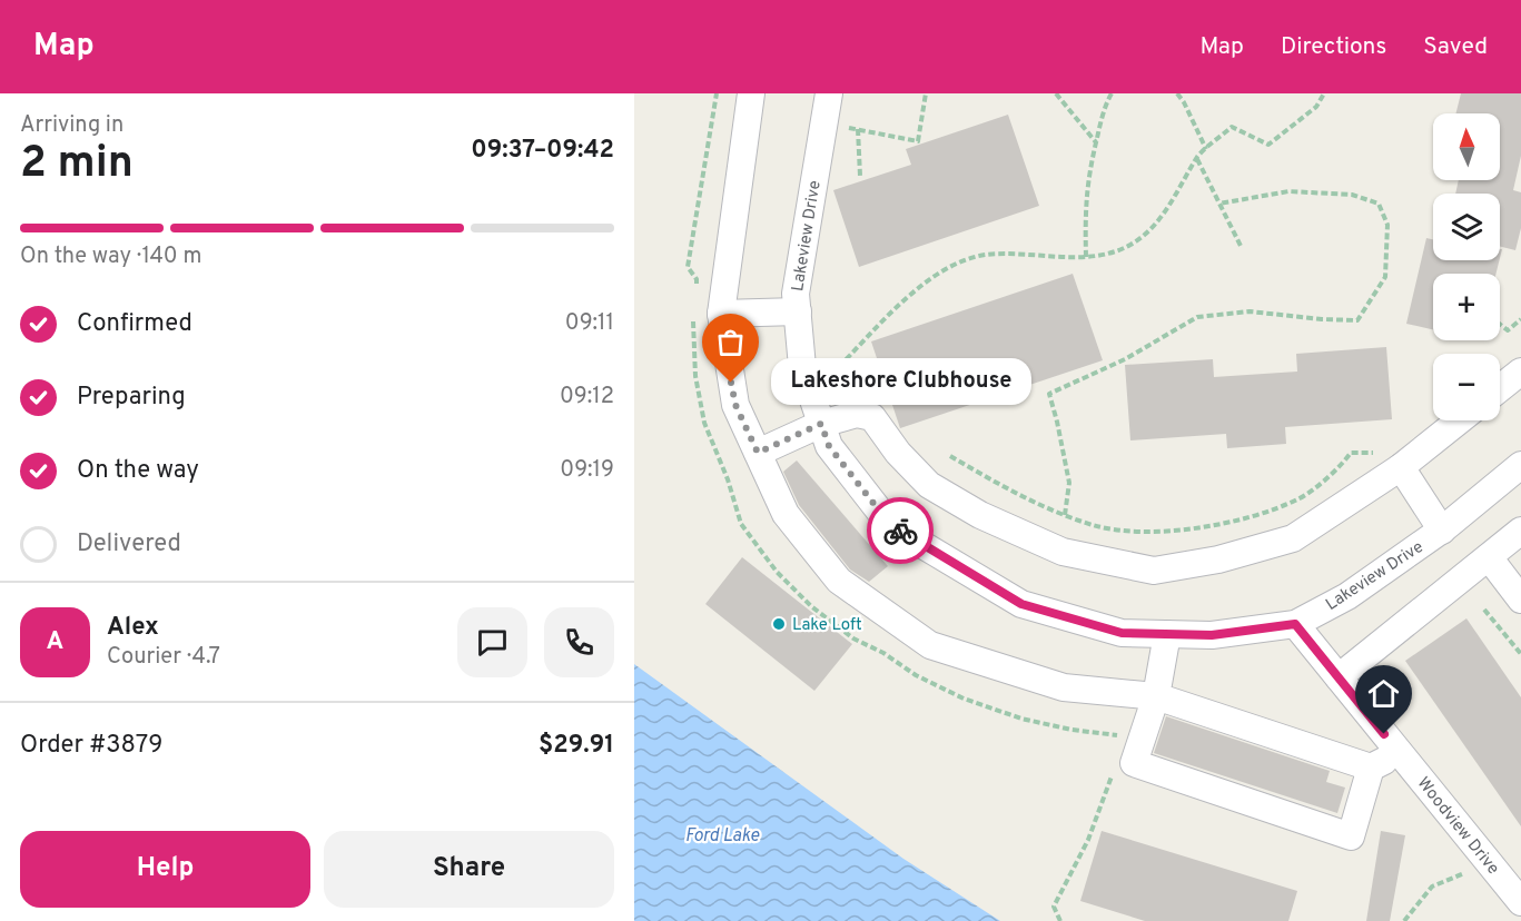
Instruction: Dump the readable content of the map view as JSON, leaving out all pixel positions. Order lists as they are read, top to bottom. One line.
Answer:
{"streets":{"street":["Lakeview Drive","Woodview Drive"]},"crossings":[["Lakeview Drive","Woodview Drive"]],"water":["Ford Lake"],"places":["Lakeshore Clubhouse","Lake Loft"],"north":"top","page":{"header":"Map","nav":["Map","Directions","Saved"],"heading":["2 min","Arriving in","09:37–09:42"],"panel":["Alex","Courier · 4.7","Order #3879","$29.91"],"map_buttons":["+","−"],"bar":"On the way · 140 m","list":[["Confirmed","09:11"],["Preparing","09:12"],["On the way","09:19"],"Delivered"],"bubble":"Lakeshore Clubhouse","round":"A","buttons":["Help","Share"]}}
